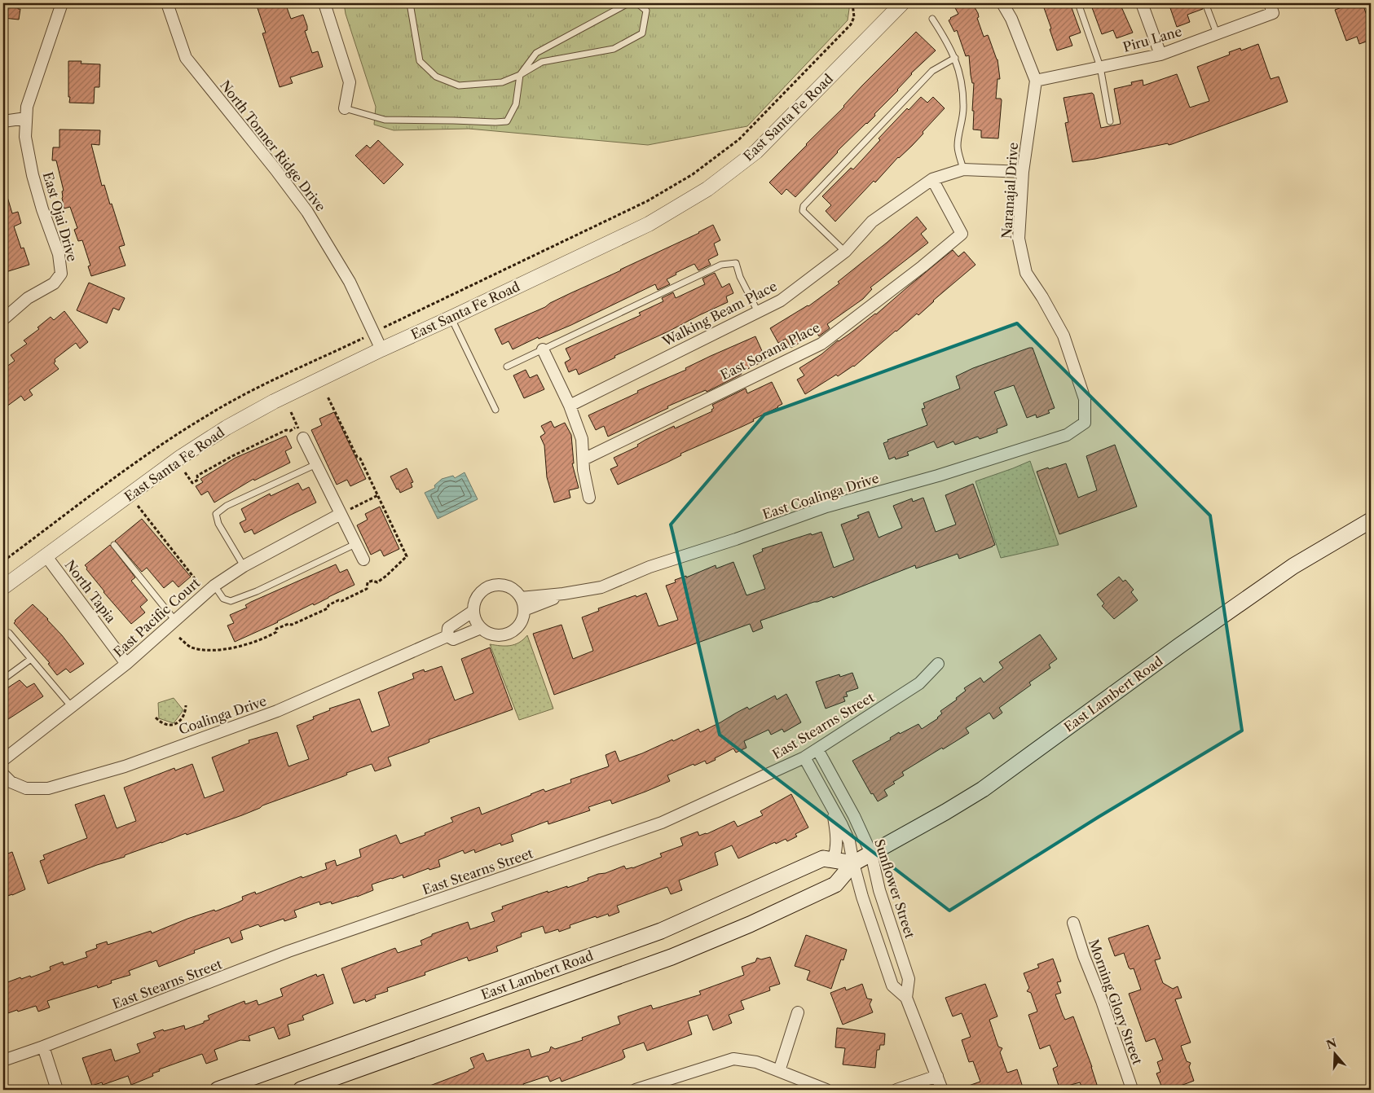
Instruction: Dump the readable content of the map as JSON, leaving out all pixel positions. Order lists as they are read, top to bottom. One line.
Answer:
{"streets":{"main road":["East Lambert Road"],"street":["Piru Lane","East Santa Fe Road","North Tonner Ridge Drive","Naranajal Drive","East Ojai Drive","Walking Beam Place","East Sorana Place","East Coalinga Drive","North Tapia","East Pacific Court","Coalinga Drive","East Stearns Street","Sunflower Street","Morning Glory Street"]},"crossings":[["Piru Lane","Naranajal Drive"],["East Santa Fe Road","North Tonner Ridge Drive"],["East Santa Fe Road","North Tapia"],["Naranajal Drive","Walking Beam Place"],["Naranajal Drive","East Coalinga Drive"],["Walking Beam Place","East Sorana Place"],["North Tapia","East Pacific Court"],["East Lambert Road","Sunflower Street"],["East Stearns Street","Sunflower Street"]],"north":"top"}
